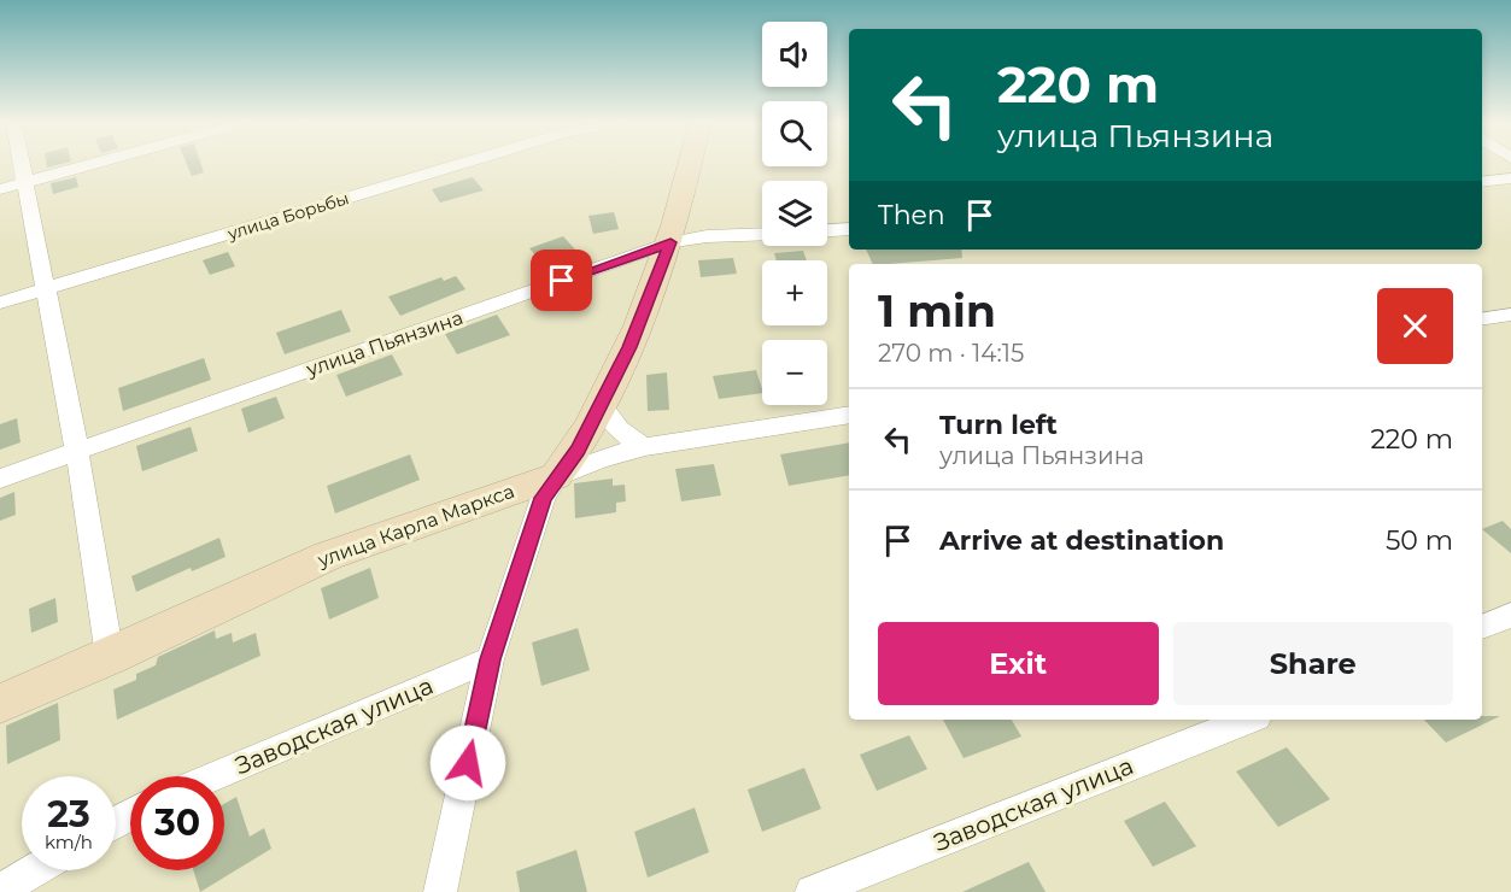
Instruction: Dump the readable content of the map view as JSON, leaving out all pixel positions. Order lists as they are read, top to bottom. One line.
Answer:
{"streets":{"street":["улица Борьбы","улица Пьянзина","улица Карла Маркса","Заводская улица"]},"page":{"map_buttons":["+","−"],"turn":["220 m","улица Пьянзина"],"then":"Then","heading":["1 min","270 m · 14:15"],"list":[{"name":"Turn left","note":"улица Пьянзина","value":"220 m"},{"name":"Arrive at destination","value":"50 m"}],"buttons":["Exit","Share"],"speed":"23 km/h","limit":"30"}}
